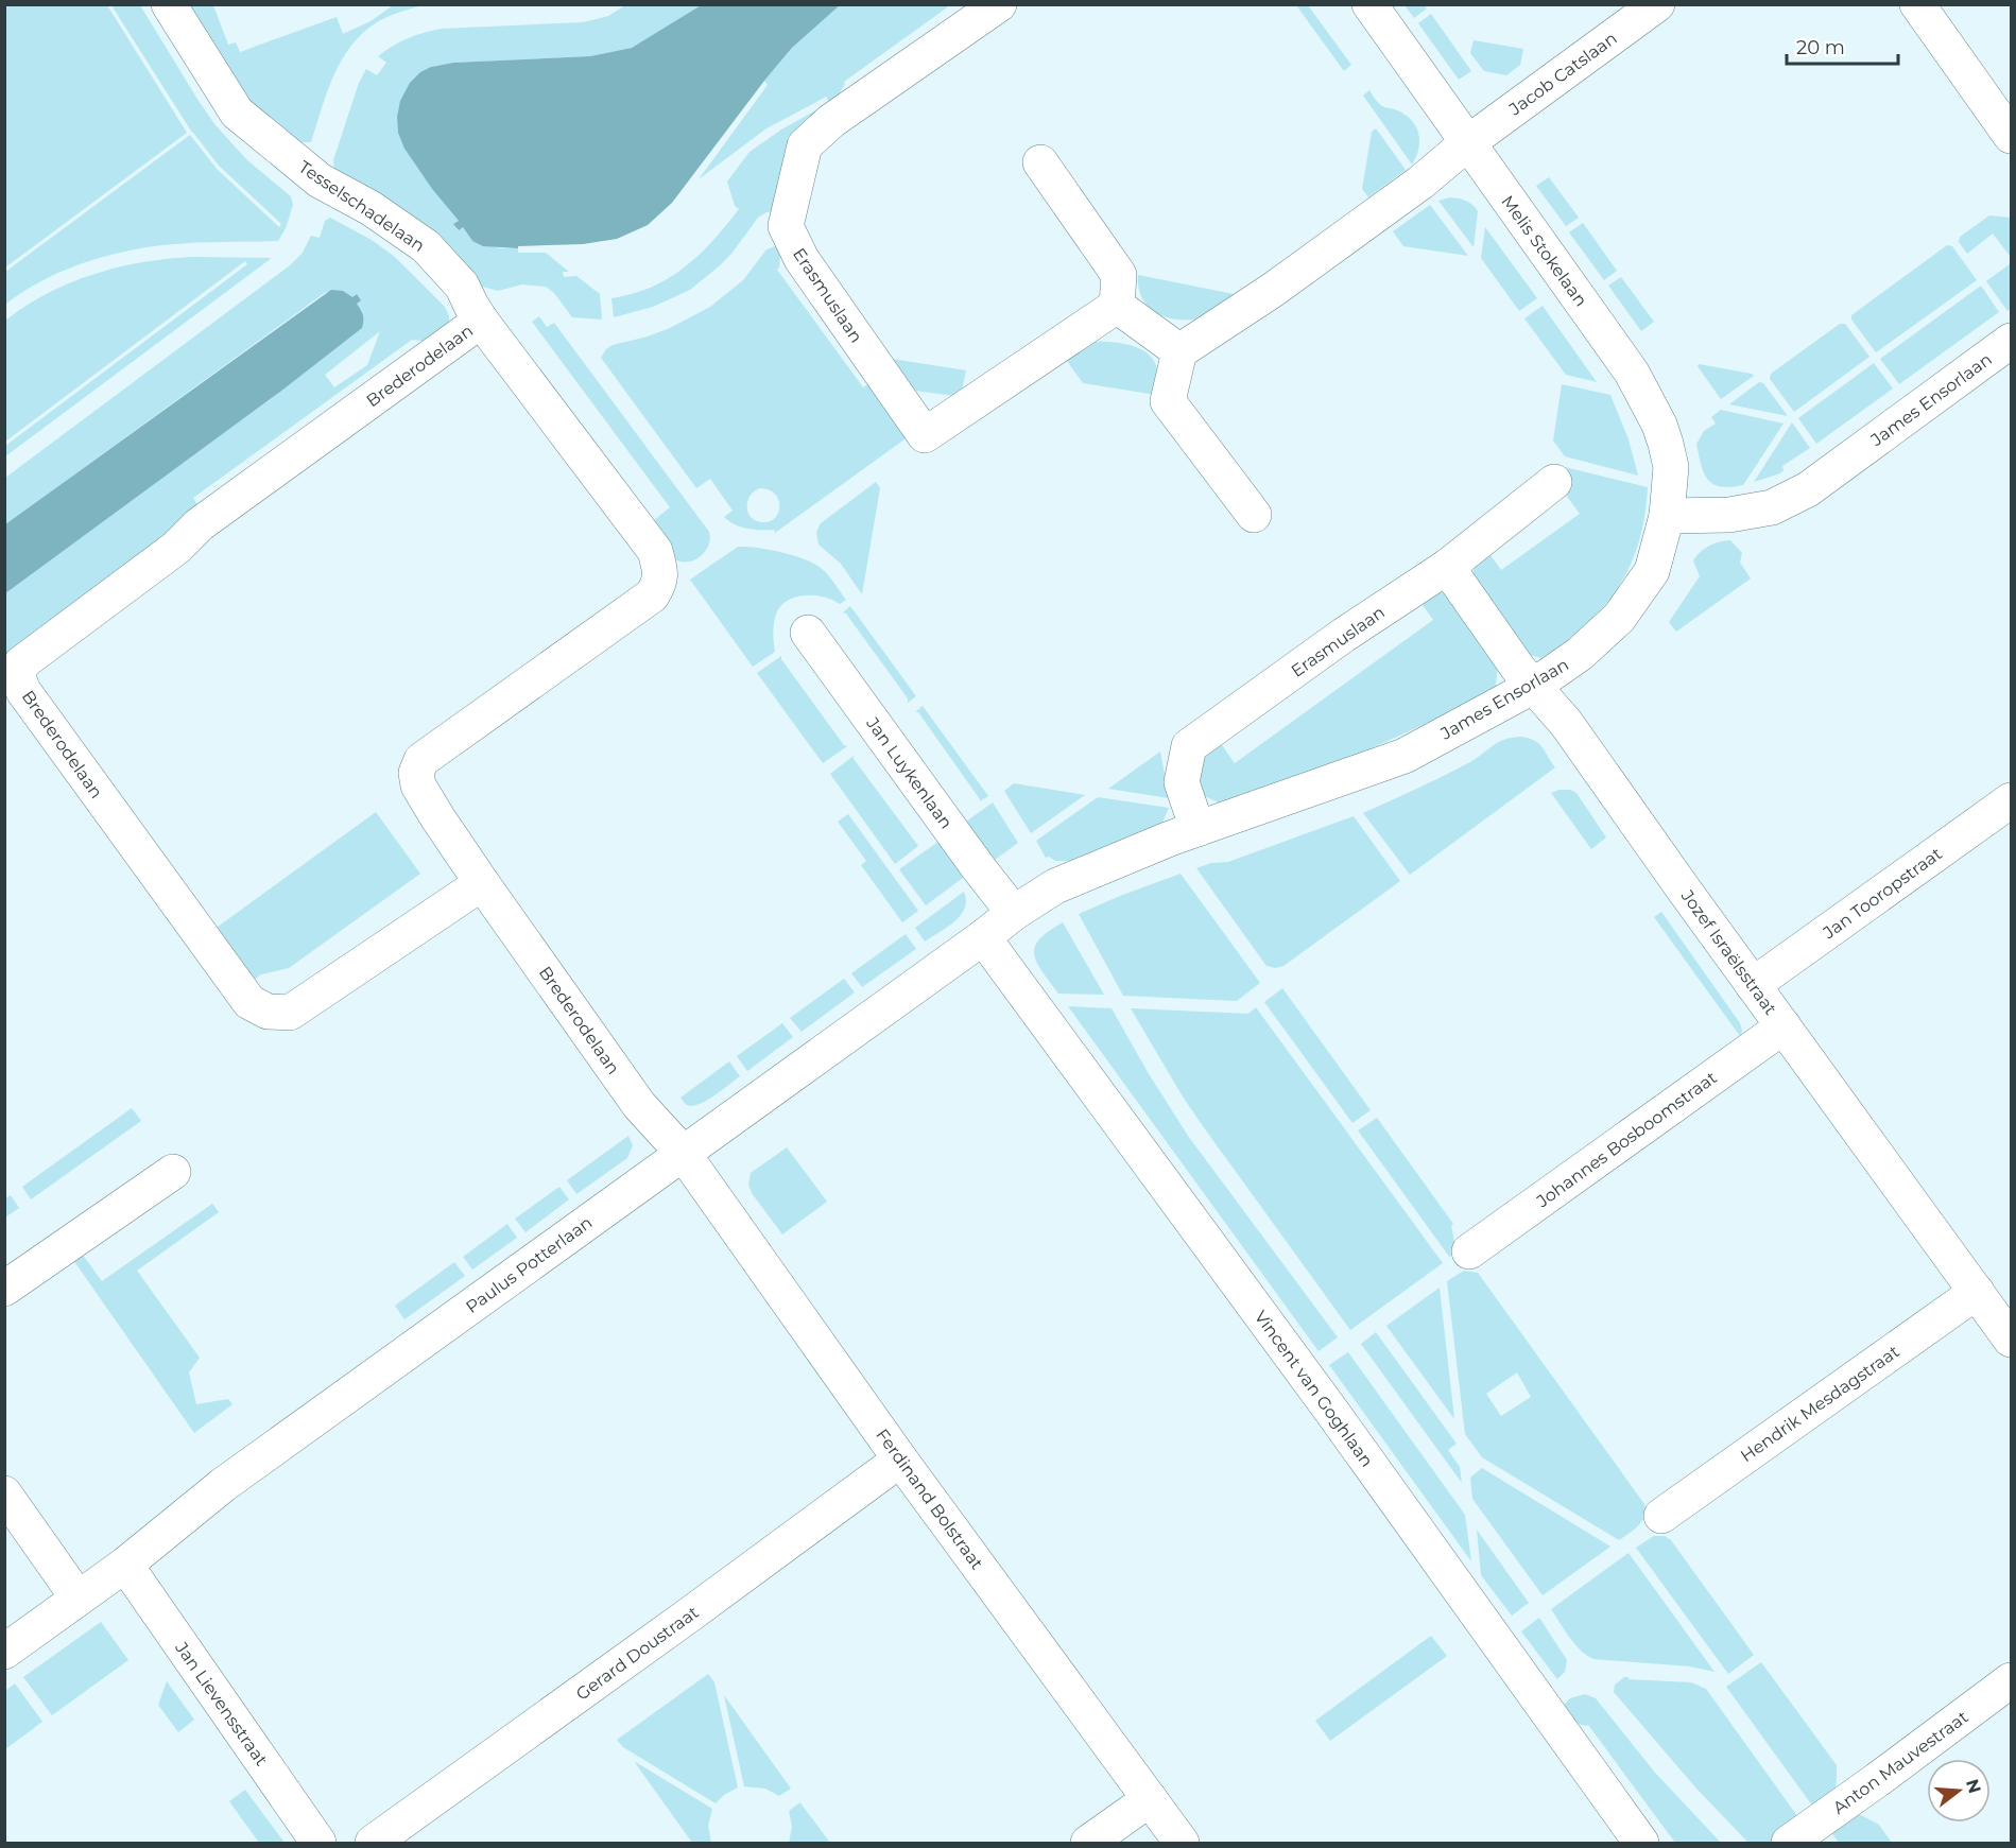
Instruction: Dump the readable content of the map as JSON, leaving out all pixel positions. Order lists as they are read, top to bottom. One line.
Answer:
{"streets":{"street":["Jacob Catslaan","Tesselschadelaan","Melis Stokelaan","Erasmuslaan","Brederodelaan","James Ensorlaan","Jan Luykenlaan","Jan Tooropstraat","Jozef Israëlsstraat","Johannes Bosboomstraat","Paulus Potterlaan","Vincent van Goghlaan","Hendrik Mesdagstraat","Ferdinand Bolstraat","Gerard Doustraat","Jan Lievensstraat","Anton Mauvestraat"]},"crossings":[["Jacob Catslaan","Melis Stokelaan"],["Tesselschadelaan","Brederodelaan"],["Melis Stokelaan","James Ensorlaan"],["Erasmuslaan","James Ensorlaan"],["Erasmuslaan","Jozef Israëlsstraat"],["Brederodelaan","Paulus Potterlaan"],["Brederodelaan","Ferdinand Bolstraat"],["James Ensorlaan","Jan Luykenlaan"],["James Ensorlaan","Jozef Israëlsstraat"],["James Ensorlaan","Paulus Potterlaan"],["James Ensorlaan","Vincent van Goghlaan"],["Jan Tooropstraat","Jozef Israëlsstraat"],["Jozef Israëlsstraat","Johannes Bosboomstraat"],["Jozef Israëlsstraat","Hendrik Mesdagstraat"],["Paulus Potterlaan","Vincent van Goghlaan"],["Paulus Potterlaan","Ferdinand Bolstraat"],["Paulus Potterlaan","Jan Lievensstraat"],["Ferdinand Bolstraat","Gerard Doustraat"]],"scale_bar":"20 m","north":"right"}
